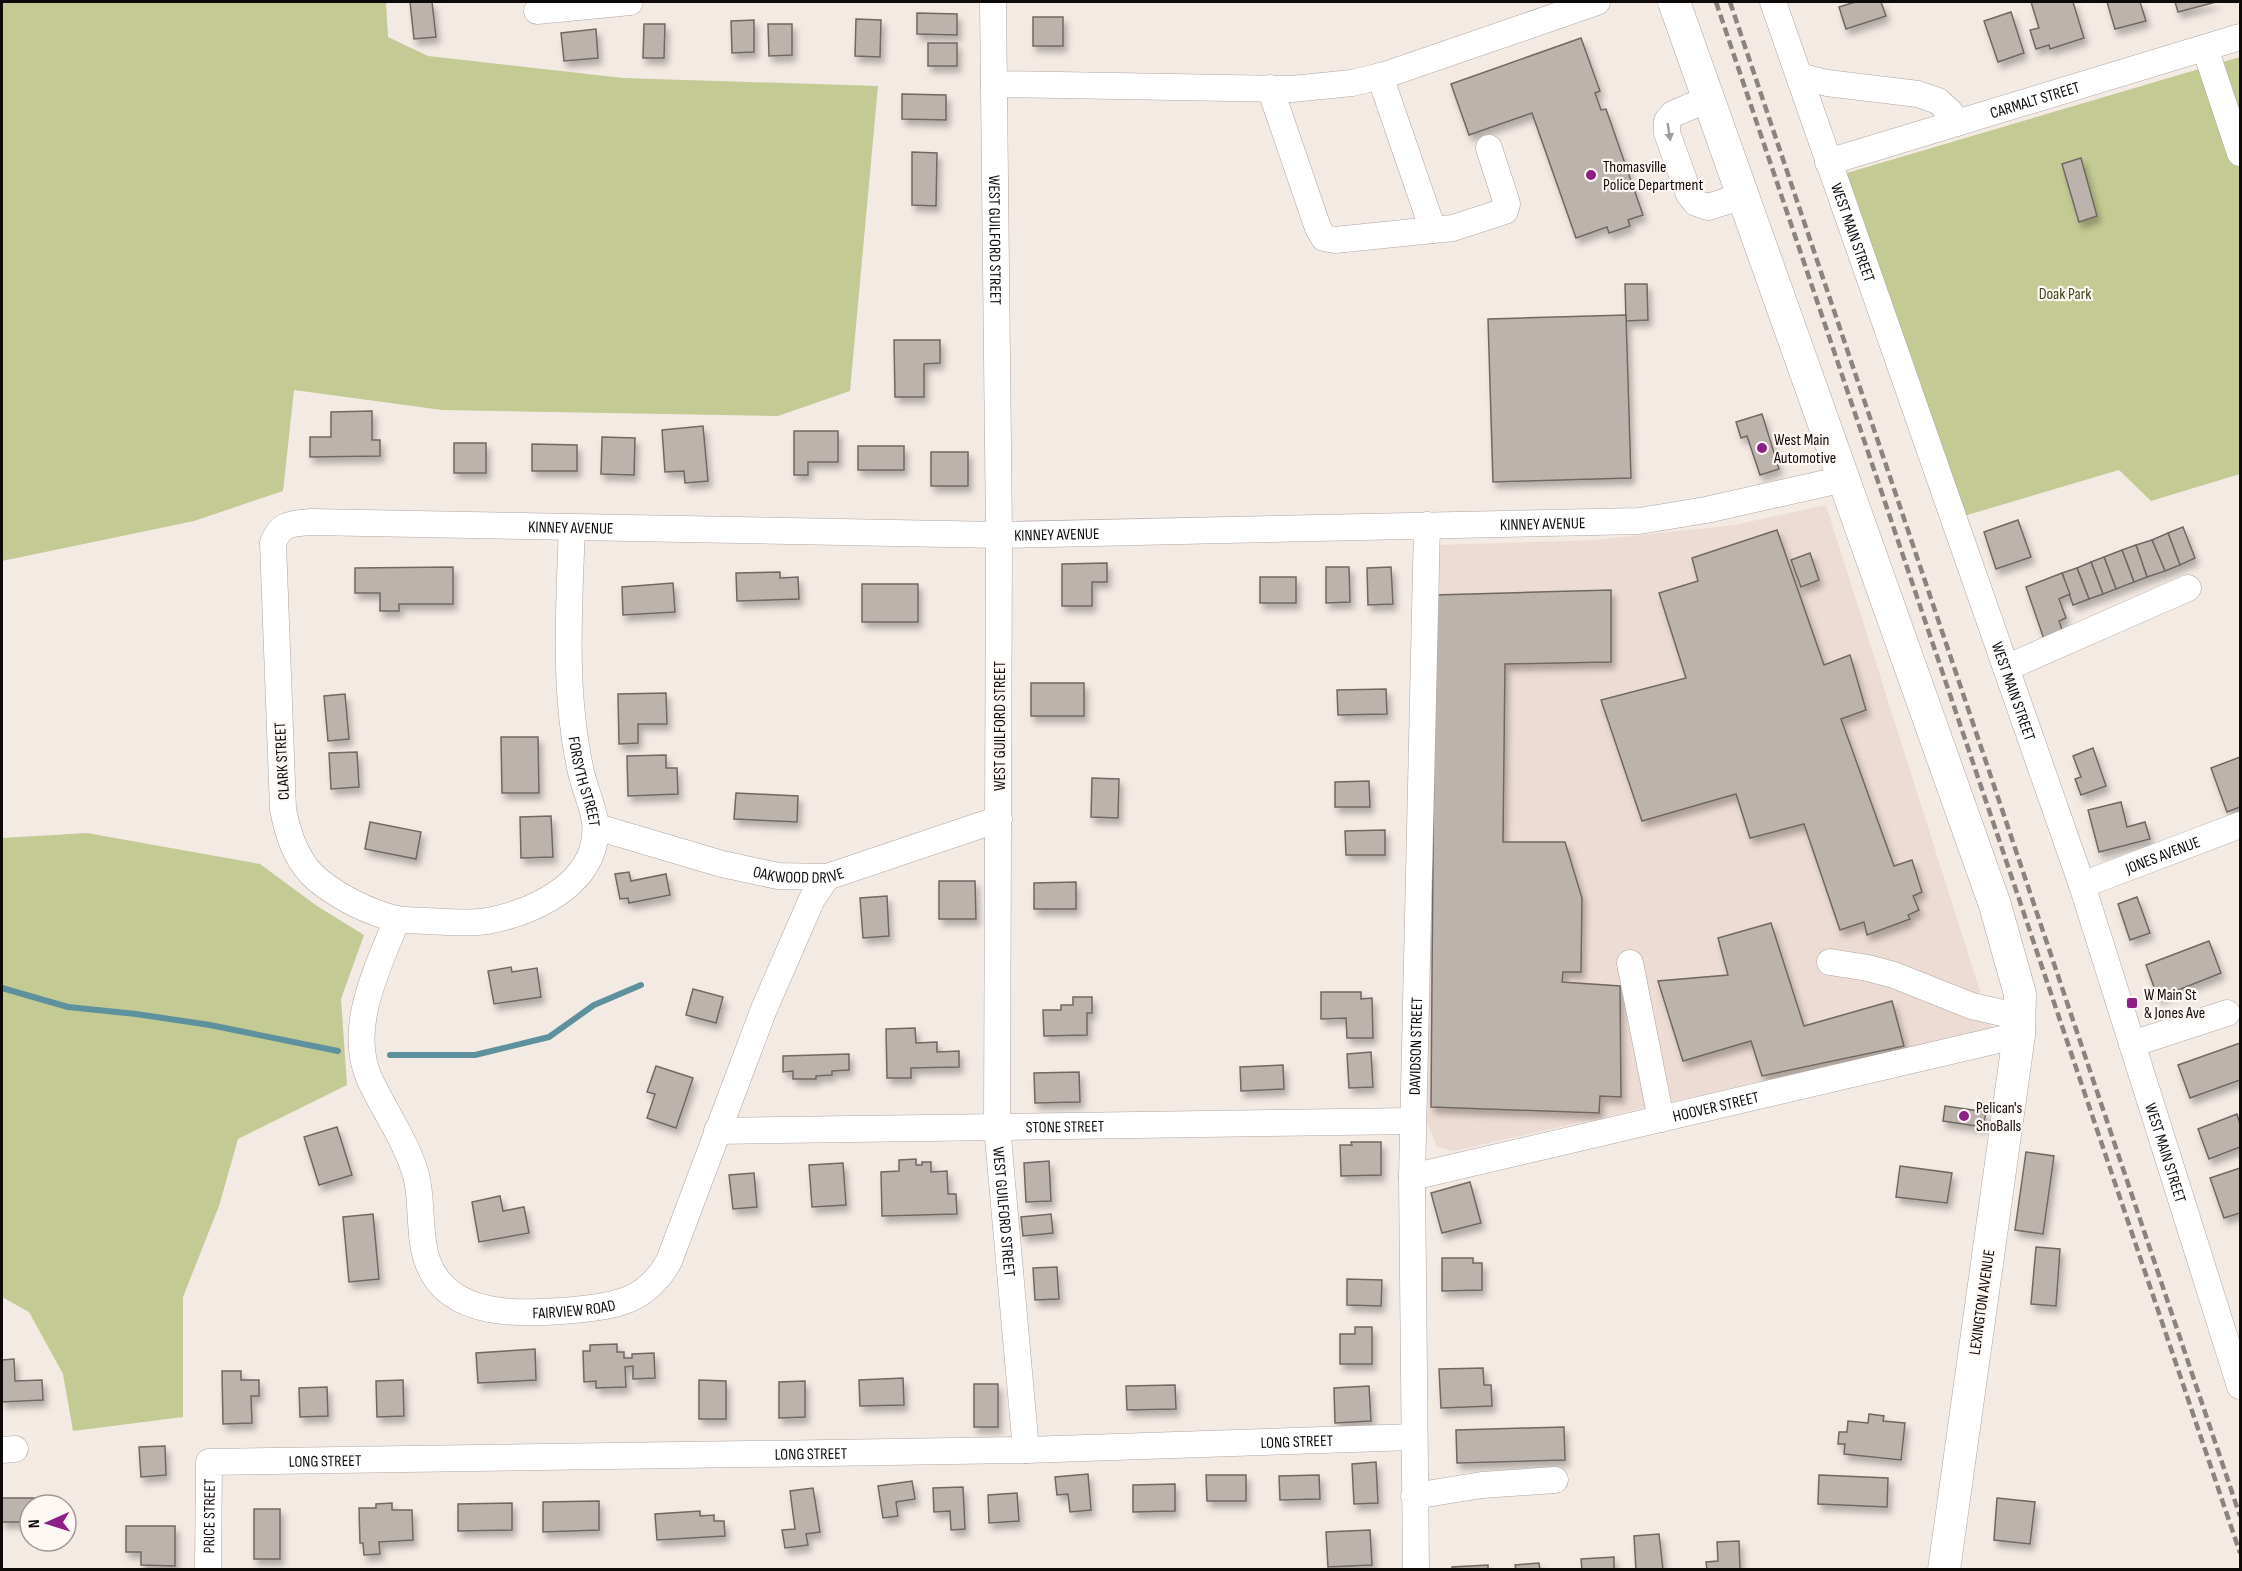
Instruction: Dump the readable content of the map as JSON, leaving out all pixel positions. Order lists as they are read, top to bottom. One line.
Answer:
{"streets":{"main road":["LEXINGTON AVENUE"],"street":["CARMALT STREET","WEST MAIN STREET","WEST GUILFORD STREET","KINNEY AVENUE","CLARK STREET","FORSYTH STREET","JONES AVENUE","OAKWOOD DRIVE","DAVIDSON STREET","HOOVER STREET","STONE STREET","FAIRVIEW ROAD","LONG STREET","PRICE STREET"]},"crossings":[["CARMALT STREET","WEST MAIN STREET"],["WEST MAIN STREET","JONES AVENUE"],["WEST GUILFORD STREET","KINNEY AVENUE"],["WEST GUILFORD STREET","OAKWOOD DRIVE"],["WEST GUILFORD STREET","STONE STREET"],["WEST GUILFORD STREET","LONG STREET"],["KINNEY AVENUE","CLARK STREET"],["KINNEY AVENUE","FORSYTH STREET"],["KINNEY AVENUE","DAVIDSON STREET"],["CLARK STREET","FORSYTH STREET"],["CLARK STREET","FAIRVIEW ROAD"],["FORSYTH STREET","OAKWOOD DRIVE"],["FORSYTH STREET","FAIRVIEW ROAD"],["OAKWOOD DRIVE","FAIRVIEW ROAD"],["DAVIDSON STREET","HOOVER STREET"],["DAVIDSON STREET","STONE STREET"],["DAVIDSON STREET","LONG STREET"],["HOOVER STREET","LEXINGTON AVENUE"],["STONE STREET","FAIRVIEW ROAD"],["LONG STREET","PRICE STREET"]],"parks":["Doak Park"],"places":{"other":["Thomasville Police Department","West Main Automotive","Pelican's SnoBalls"],"transit":["W Main St & Jones Ave"]},"north":"left"}
